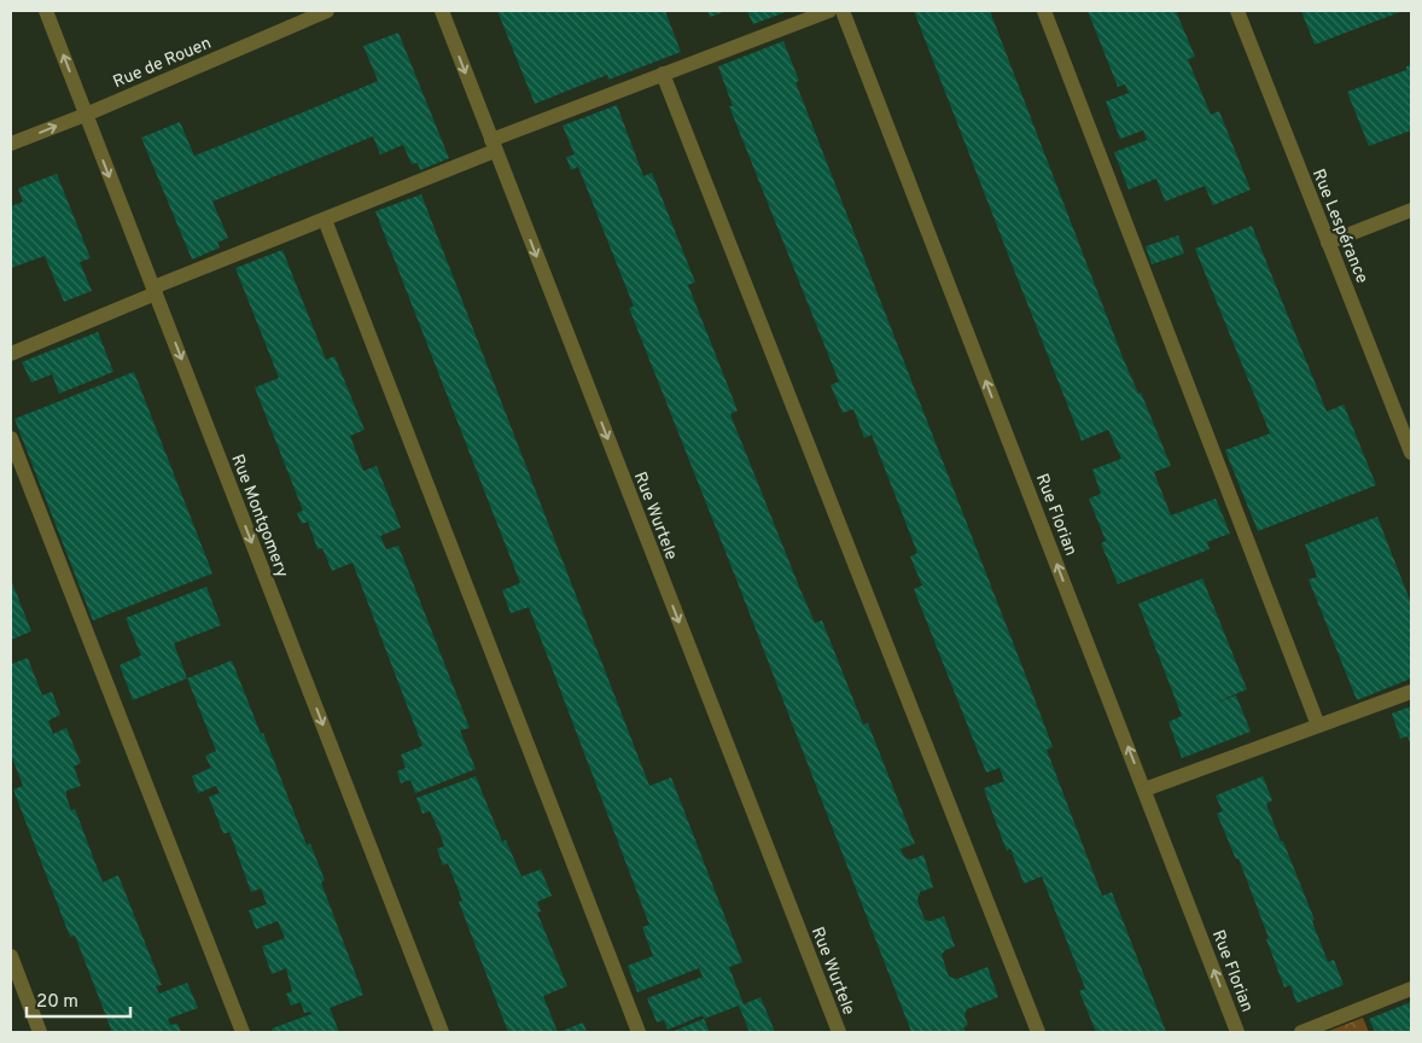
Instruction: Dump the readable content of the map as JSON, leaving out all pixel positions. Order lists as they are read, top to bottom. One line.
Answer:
{"streets":{"street":["Rue de Rouen","Rue Lespérance","Rue Florian","Rue Montgomery","Rue Wurtele"]},"crossings":[["Rue de Rouen","Rue Montgomery"]],"one_way":["Rue Florian","Rue Wurtele"],"scale_bar":"20 m"}
